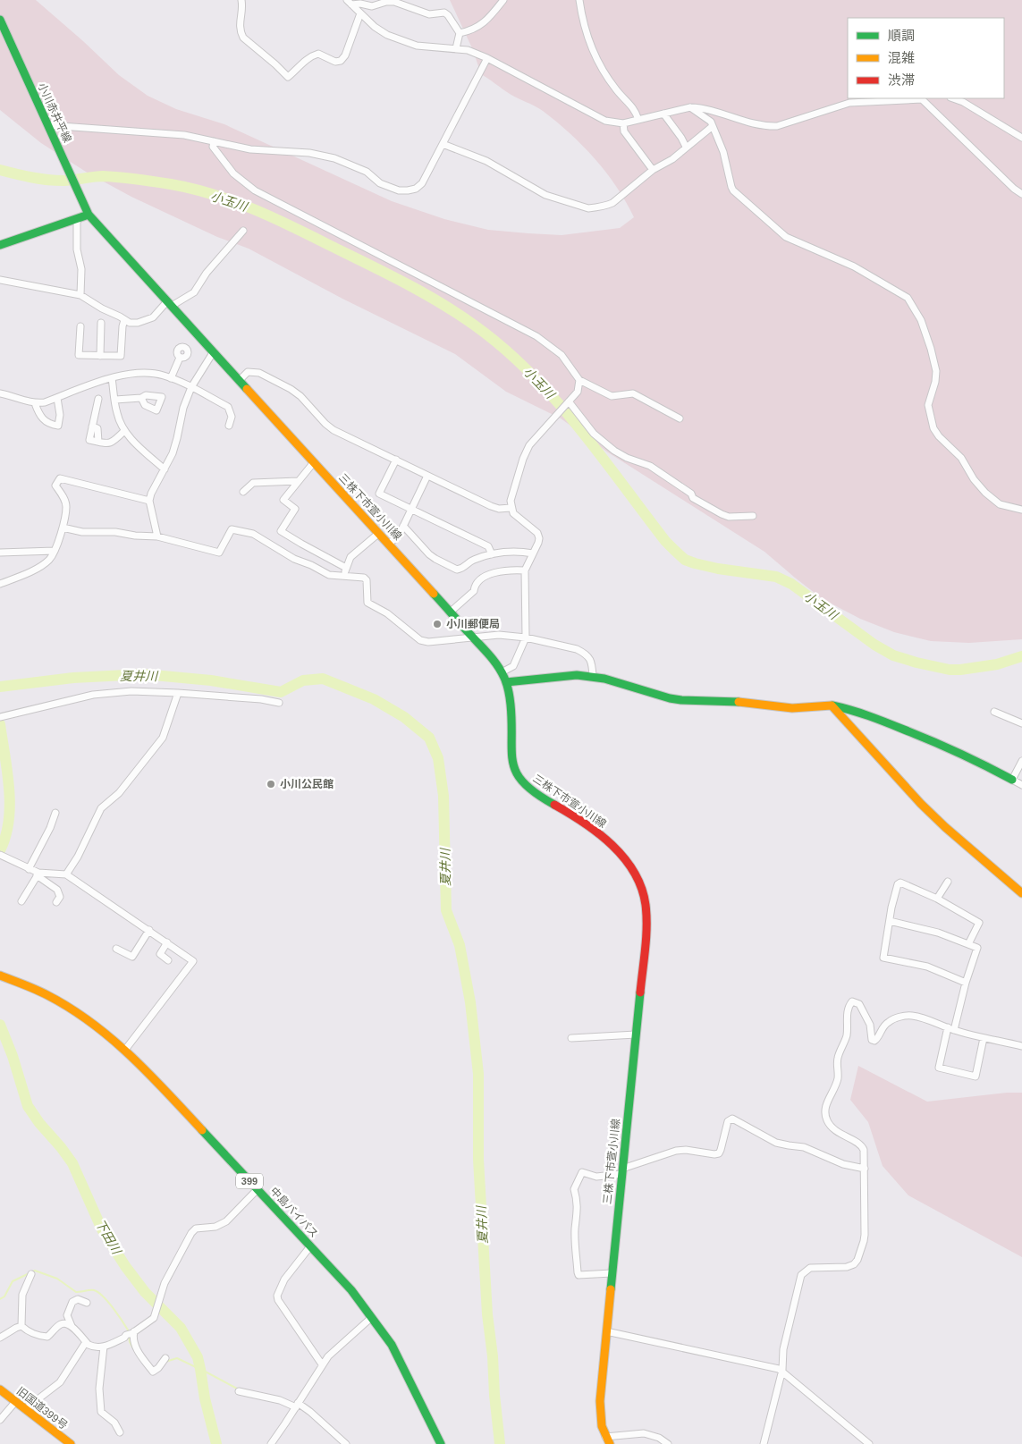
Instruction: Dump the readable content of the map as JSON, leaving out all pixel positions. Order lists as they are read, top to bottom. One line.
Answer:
{"streets":{"main road":["小川赤井平線","三株下市萱小川線","399","中島バイパス","旧国道399号"]},"crossings":[["小川赤井平線","三株下市萱小川線"]],"water":["小玉川","夏井川","下田川"],"places":["小川郵便局","小川公民館"],"legend":["順調","混雑","渋滞"]}
